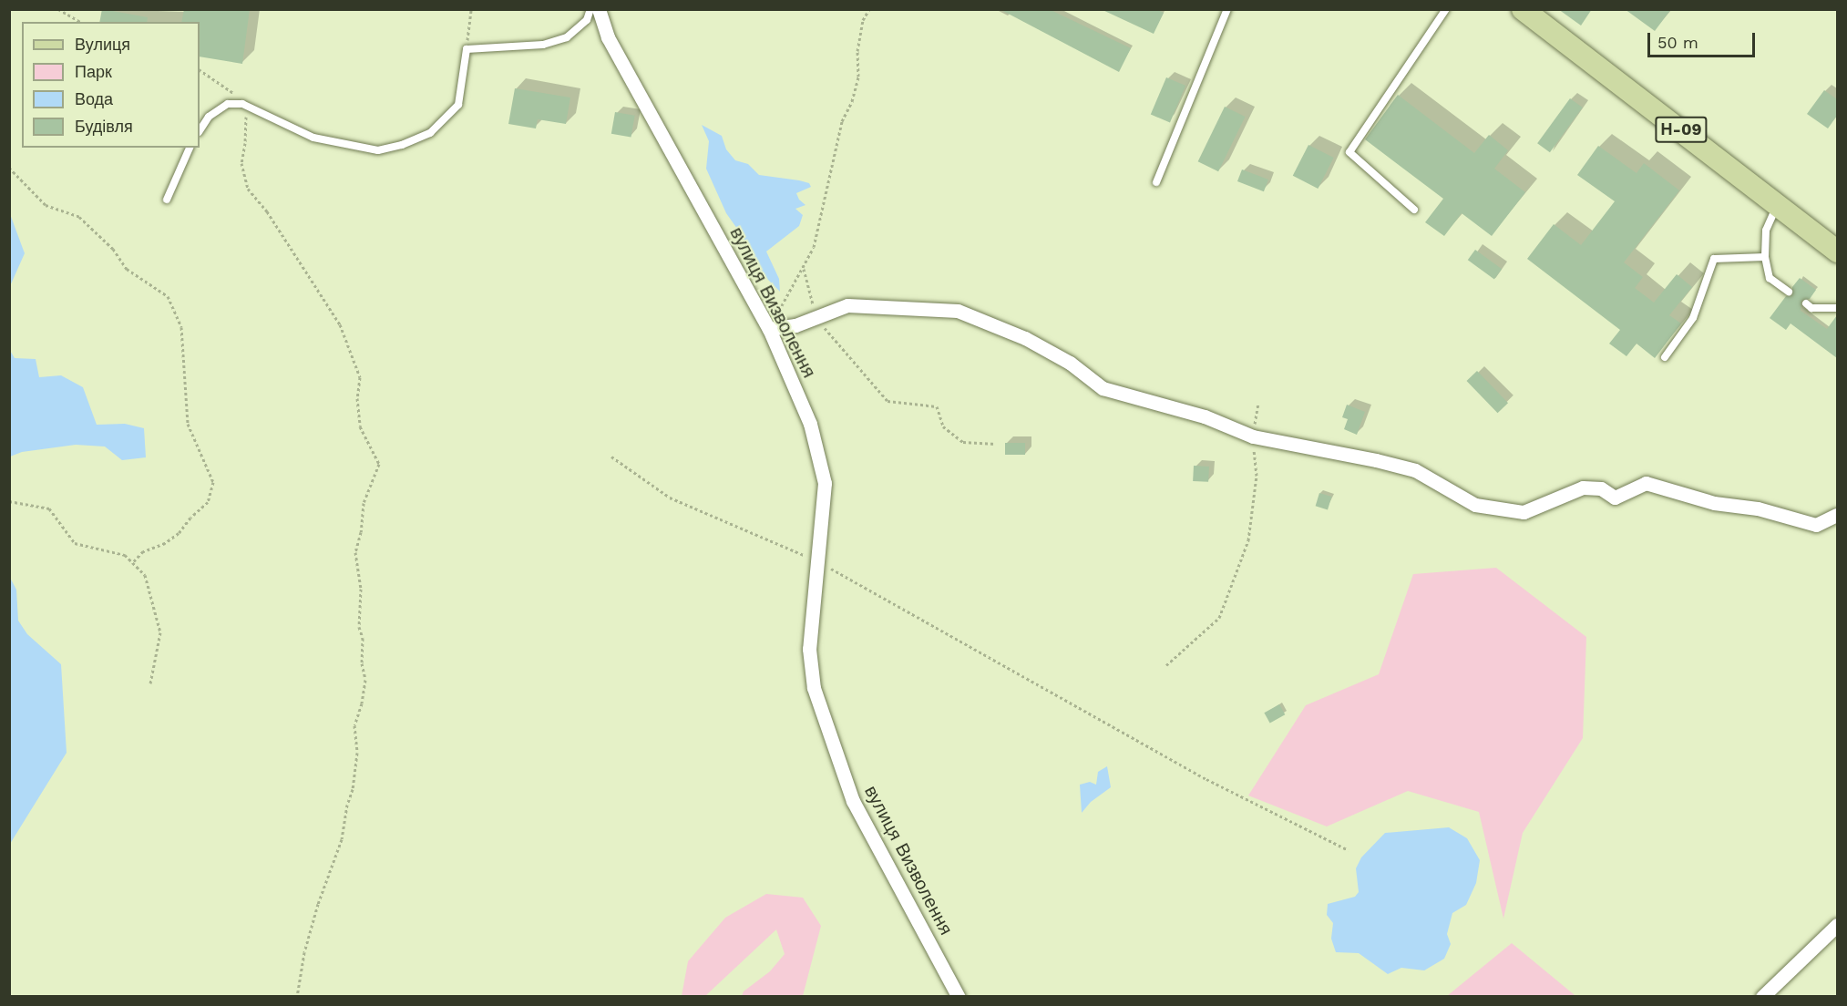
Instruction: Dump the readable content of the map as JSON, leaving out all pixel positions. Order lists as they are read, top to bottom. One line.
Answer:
{"streets":{"main road":["Н-09"],"street":["вулиця Визволення"]},"legend":["Вулиця","Парк","Вода","Будівля"],"scale_bar":"50 m"}
